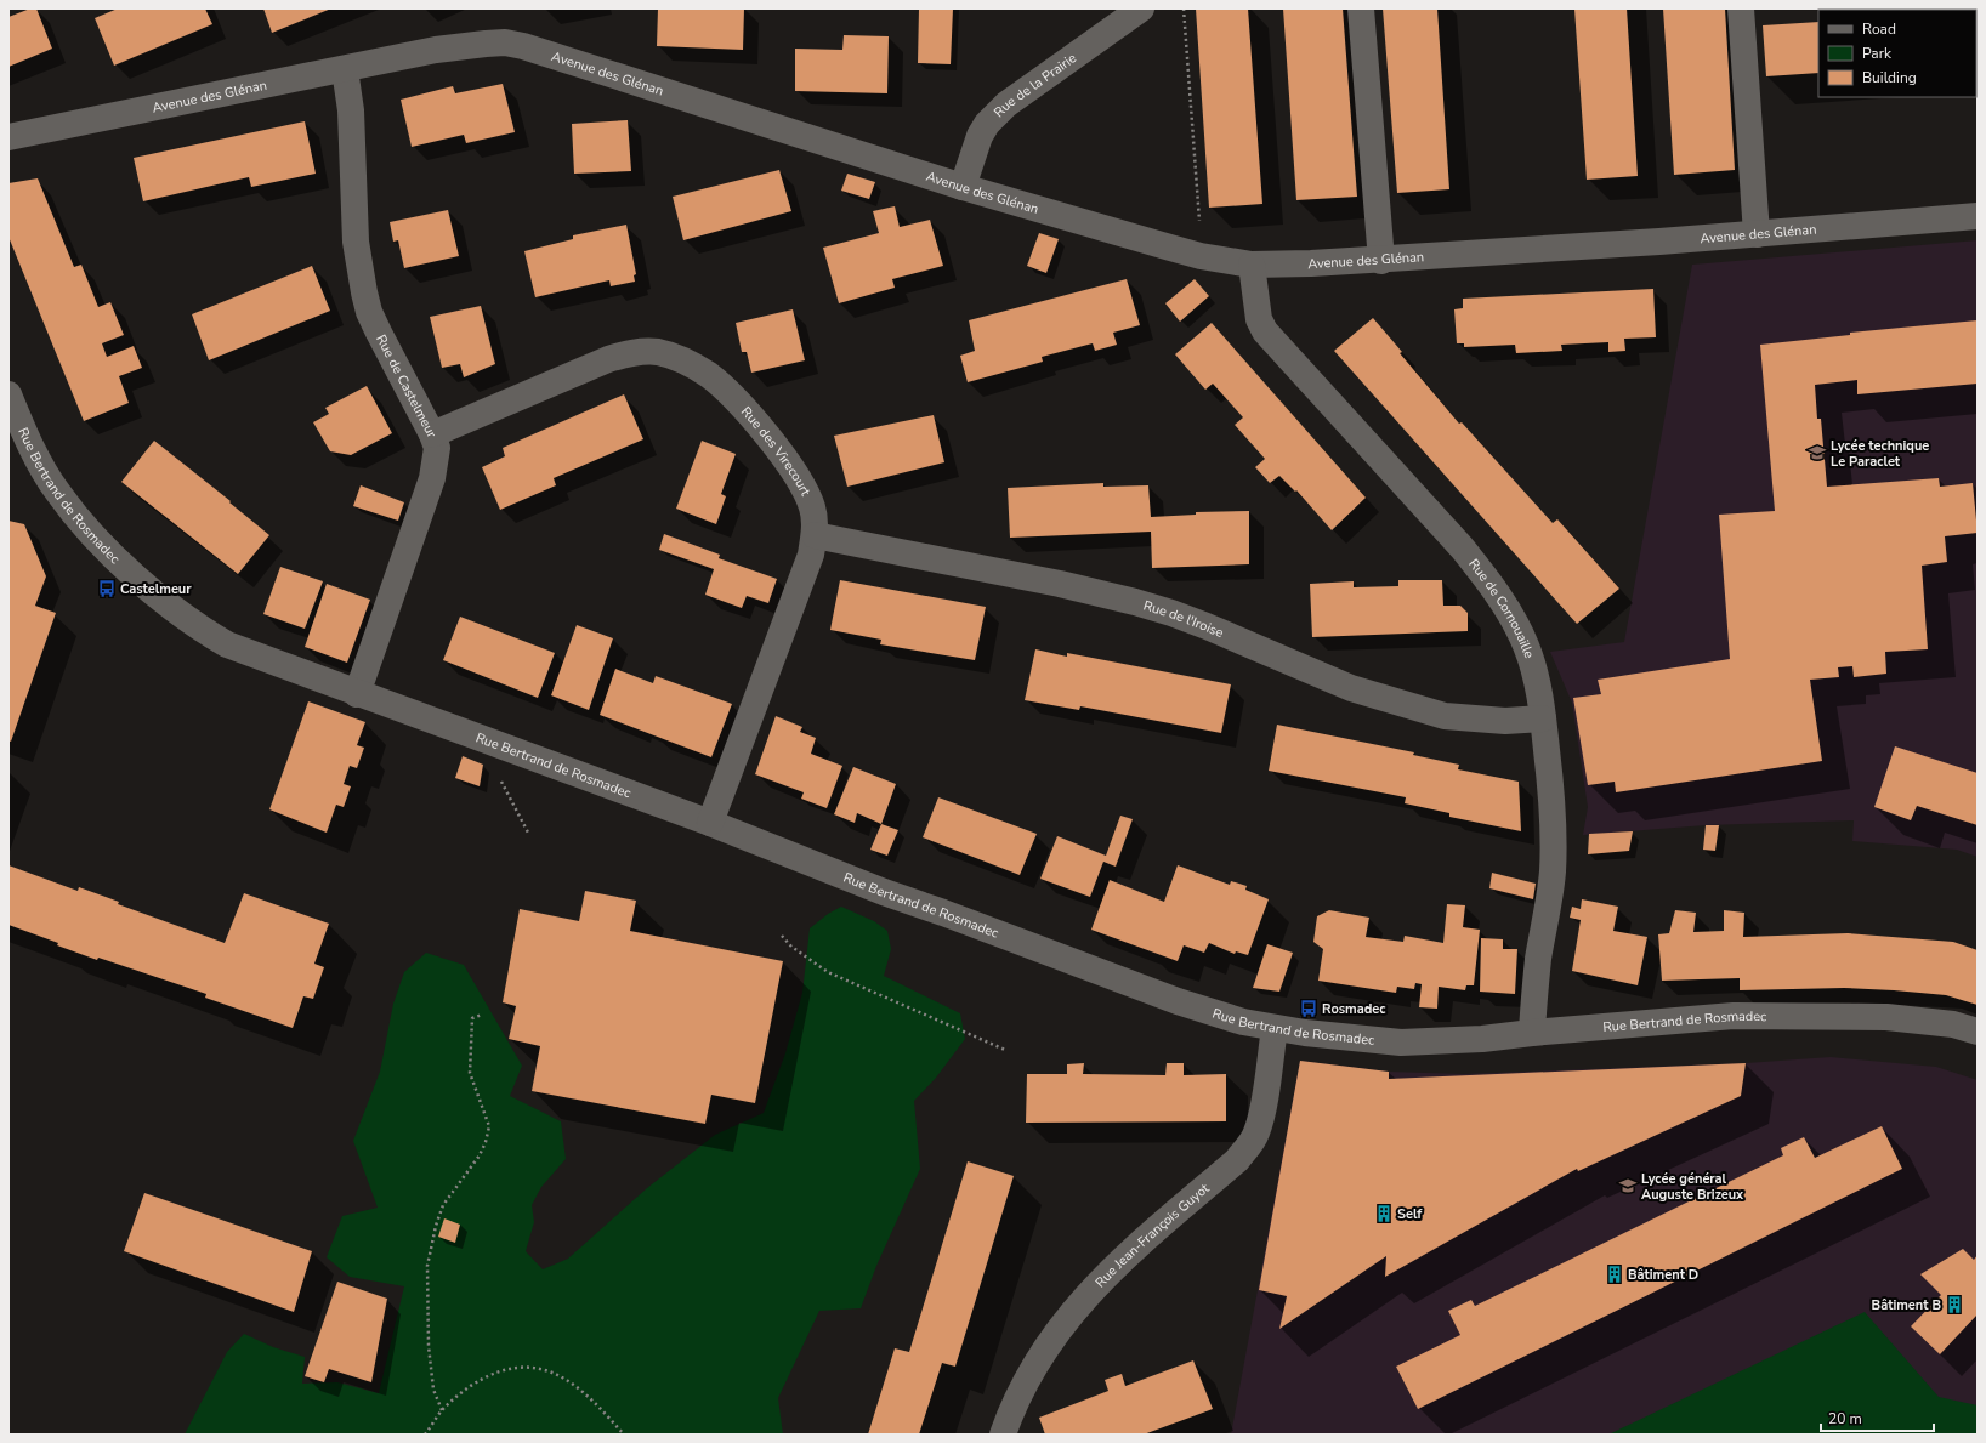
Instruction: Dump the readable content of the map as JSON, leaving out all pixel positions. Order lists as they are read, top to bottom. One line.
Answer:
{"streets":{"street":["Avenue des Glénan","Rue de la Prairie","Rue de Castelmeur","Rue des Virecourt","Rue Bertrand de Rosmadec","Rue de Cornouaille","Rue de l'Iroise","Rue Jean-François Guyot"]},"crossings":[["Avenue des Glénan","Rue de la Prairie"],["Avenue des Glénan","Rue de Castelmeur"],["Avenue des Glénan","Rue de Cornouaille"],["Rue de Castelmeur","Rue des Virecourt"],["Rue de Castelmeur","Rue Bertrand de Rosmadec"],["Rue des Virecourt","Rue Bertrand de Rosmadec"],["Rue des Virecourt","Rue de l'Iroise"],["Rue Bertrand de Rosmadec","Rue de Cornouaille"],["Rue Bertrand de Rosmadec","Rue Jean-François Guyot"],["Rue de Cornouaille","Rue de l'Iroise"]],"places":{"school or university":["Lycée technique Le Paraclet","Lycée général Auguste Brizeux"],"bus stop":["Castelmeur","Rosmadec"],"building":["Self","Bâtiment D","Bâtiment B"]},"legend":["Road","Park","Building"],"scale_bar":"20 m"}
